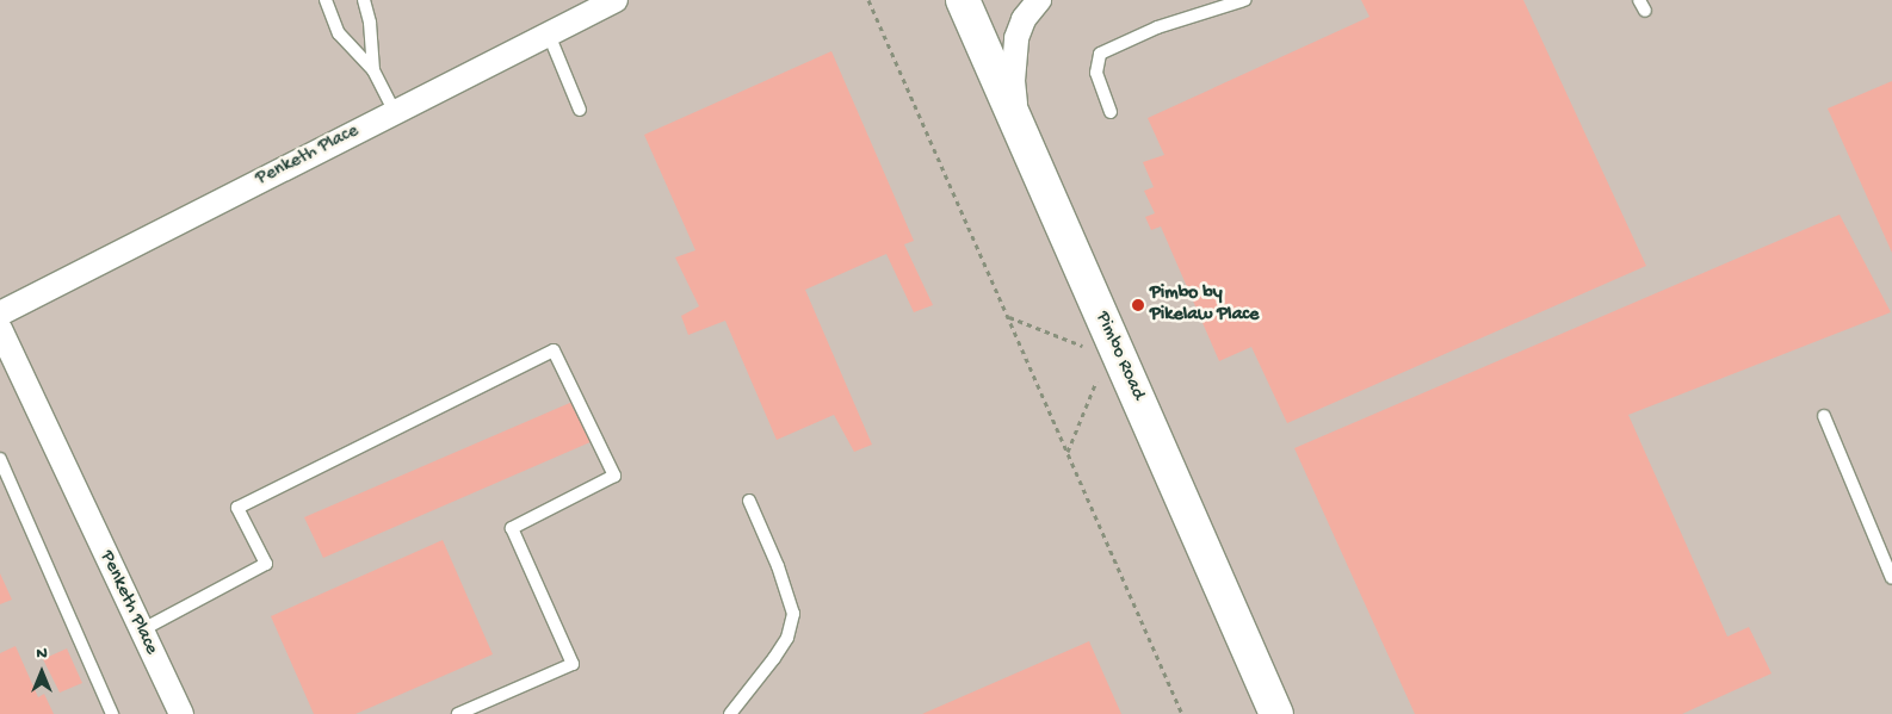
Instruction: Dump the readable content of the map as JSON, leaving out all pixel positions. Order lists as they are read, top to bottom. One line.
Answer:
{"streets":{"street":["Penketh Place","Pimbo Road"]},"places":["Pimbo by Pikelaw Place"],"north":"top"}
